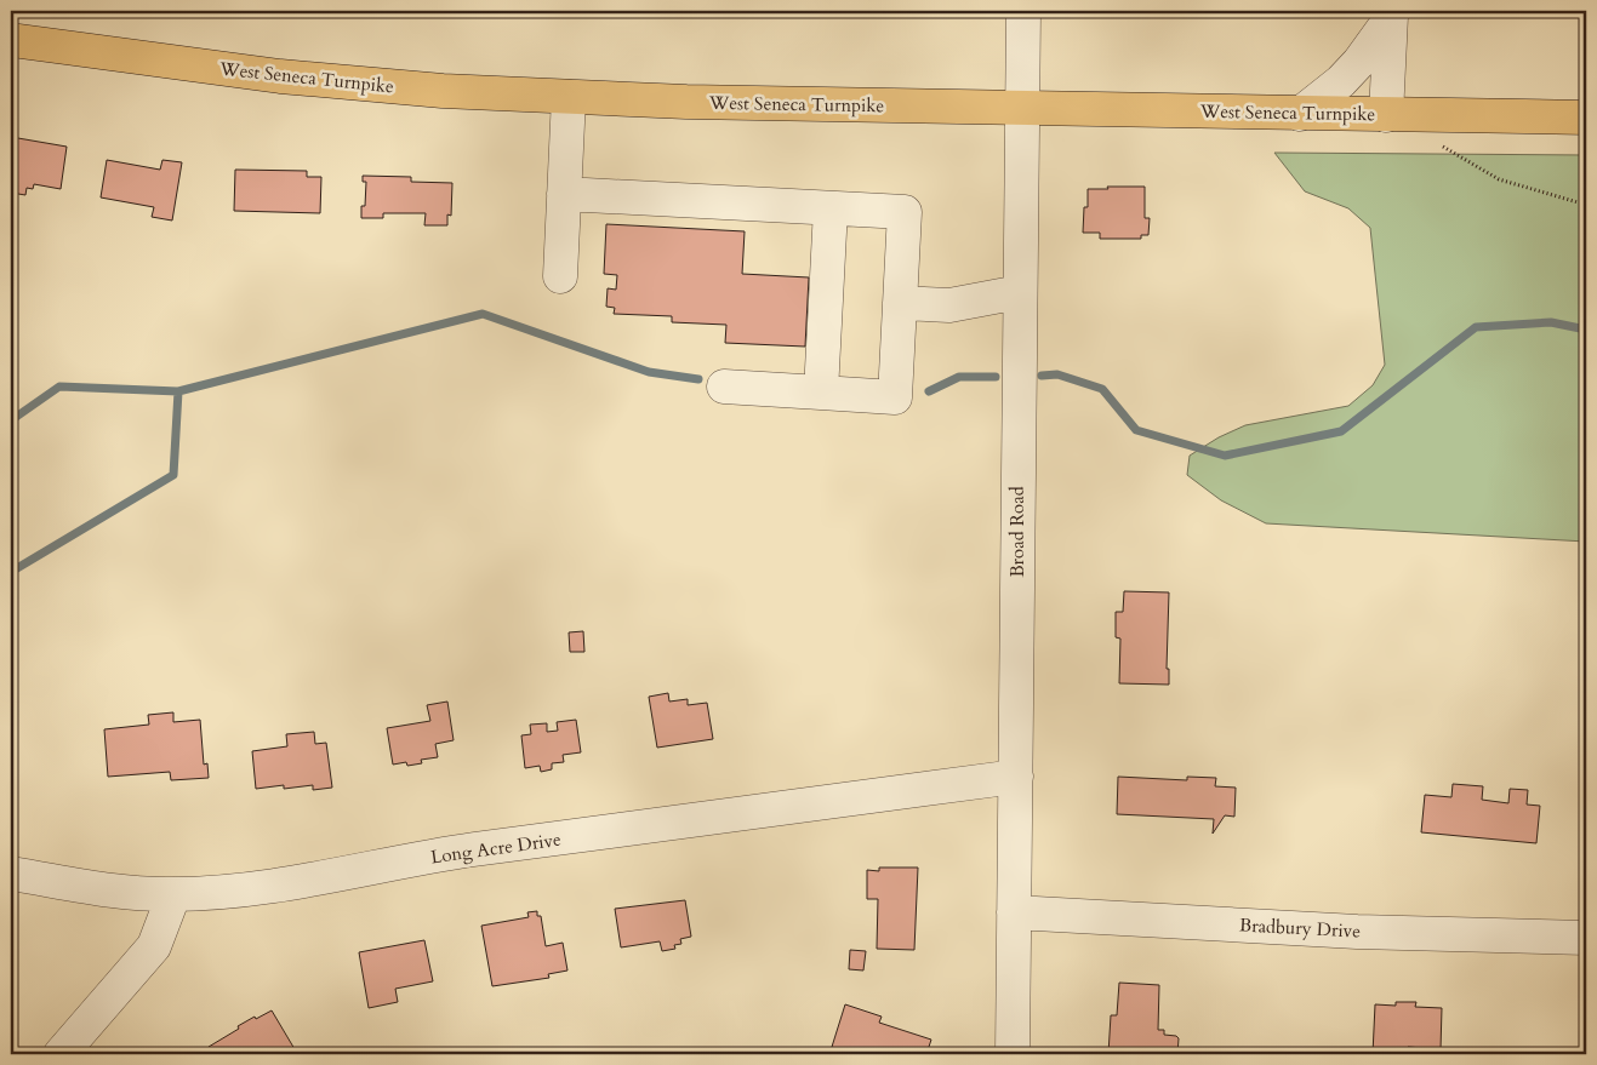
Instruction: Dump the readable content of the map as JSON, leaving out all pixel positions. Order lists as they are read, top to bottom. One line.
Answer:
{"streets":{"main road":["West Seneca Turnpike"],"street":["Broad Road","Long Acre Drive","Bradbury Drive"]},"crossings":[["West Seneca Turnpike","Broad Road"],["Broad Road","Long Acre Drive"],["Broad Road","Bradbury Drive"]]}
